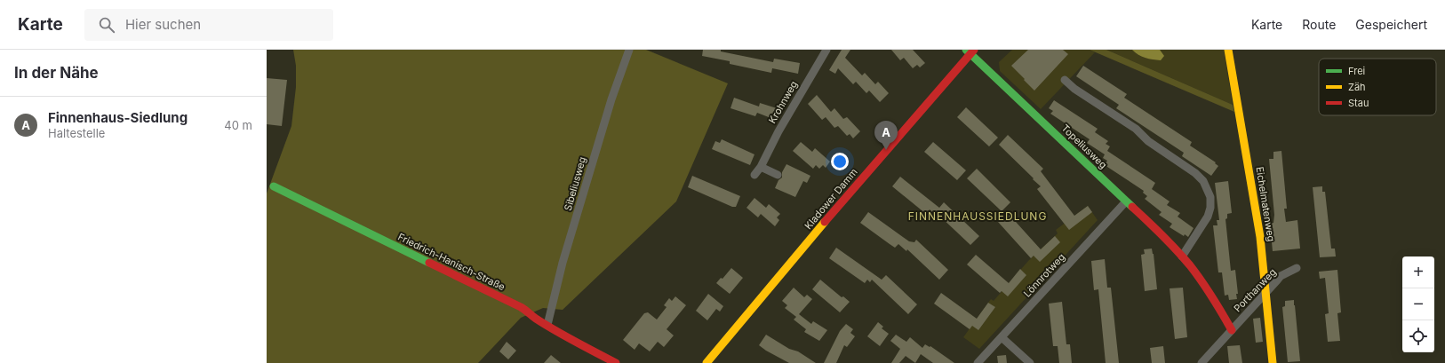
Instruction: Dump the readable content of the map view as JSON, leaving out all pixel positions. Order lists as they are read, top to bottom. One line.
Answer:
{"streets":{"street":["Krohnweg","Topeliusweg","Sibeliusweg","Kladower Damm","Eichelmatenweg","Friedrich-Hanisch-Straße","Lönnrotweg","Porthanweg"]},"crossings":[["Topeliusweg","Kladower Damm"],["Topeliusweg","Lönnrotweg"],["Topeliusweg","Porthanweg"],["Sibeliusweg","Friedrich-Hanisch-Straße"],["Eichelmatenweg","Porthanweg"]],"districts":["FINNENHAUSSIEDLUNG"],"legend":["Frei","Zäh","Stau"],"page":{"header":"Karte","search":"Hier suchen","nav":["Karte","Route","Gespeichert"],"heading":"In der Nähe","list":[{"mark":"A","name":"Finnenhaus-Siedlung","note":"Haltestelle","value":"40 m"}],"pins":"A","map_buttons":["+","−"]}}
